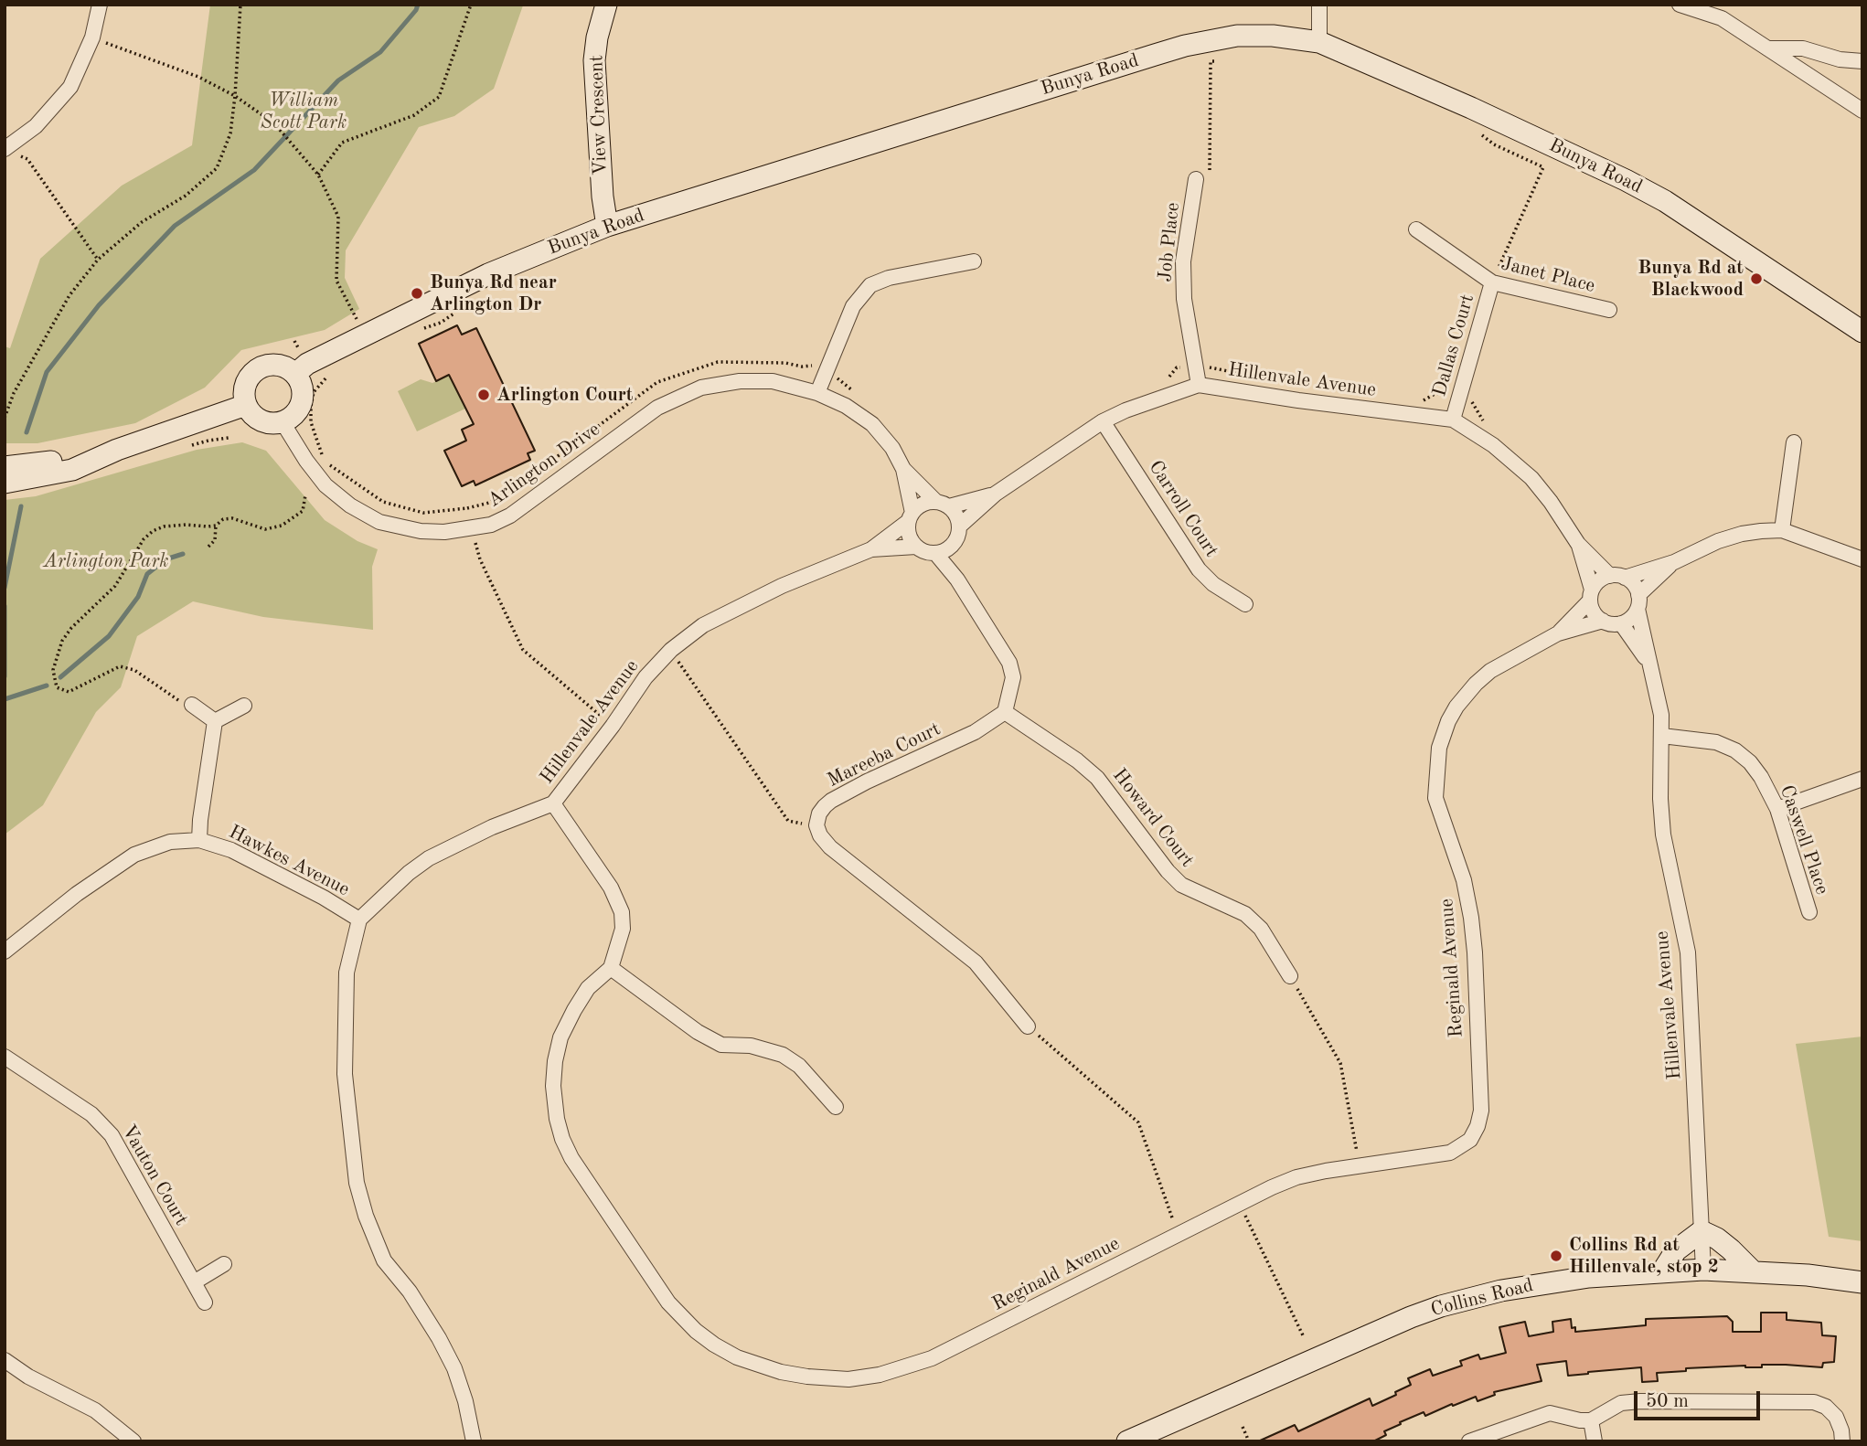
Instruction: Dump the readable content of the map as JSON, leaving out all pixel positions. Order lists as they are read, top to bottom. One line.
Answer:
{"streets":{"street":["Bunya Road","View Crescent","Job Place","Janet Place","Dallas Court","Hillenvale Avenue","Arlington Drive","Carroll Court","Mareeba Court","Howard Court","Caswell Place","Hawkes Avenue","Reginald Avenue","Vauton Court","Collins Road"]},"crossings":[["Bunya Road","View Crescent"],["Bunya Road","Arlington Drive"],["Job Place","Hillenvale Avenue"],["Janet Place","Dallas Court"],["Dallas Court","Hillenvale Avenue"],["Hillenvale Avenue","Arlington Drive"],["Hillenvale Avenue","Carroll Court"],["Hillenvale Avenue","Caswell Place"],["Hillenvale Avenue","Hawkes Avenue"],["Hillenvale Avenue","Reginald Avenue"],["Hillenvale Avenue","Collins Road"],["Mareeba Court","Howard Court"]],"parks":["William Scott Park","Arlington Park"],"places":["Bunya Rd at Blackwood","Bunya Rd near Arlington Dr","Arlington Court","Collins Rd at Hillenvale, stop 2"],"scale_bar":"50 m"}
